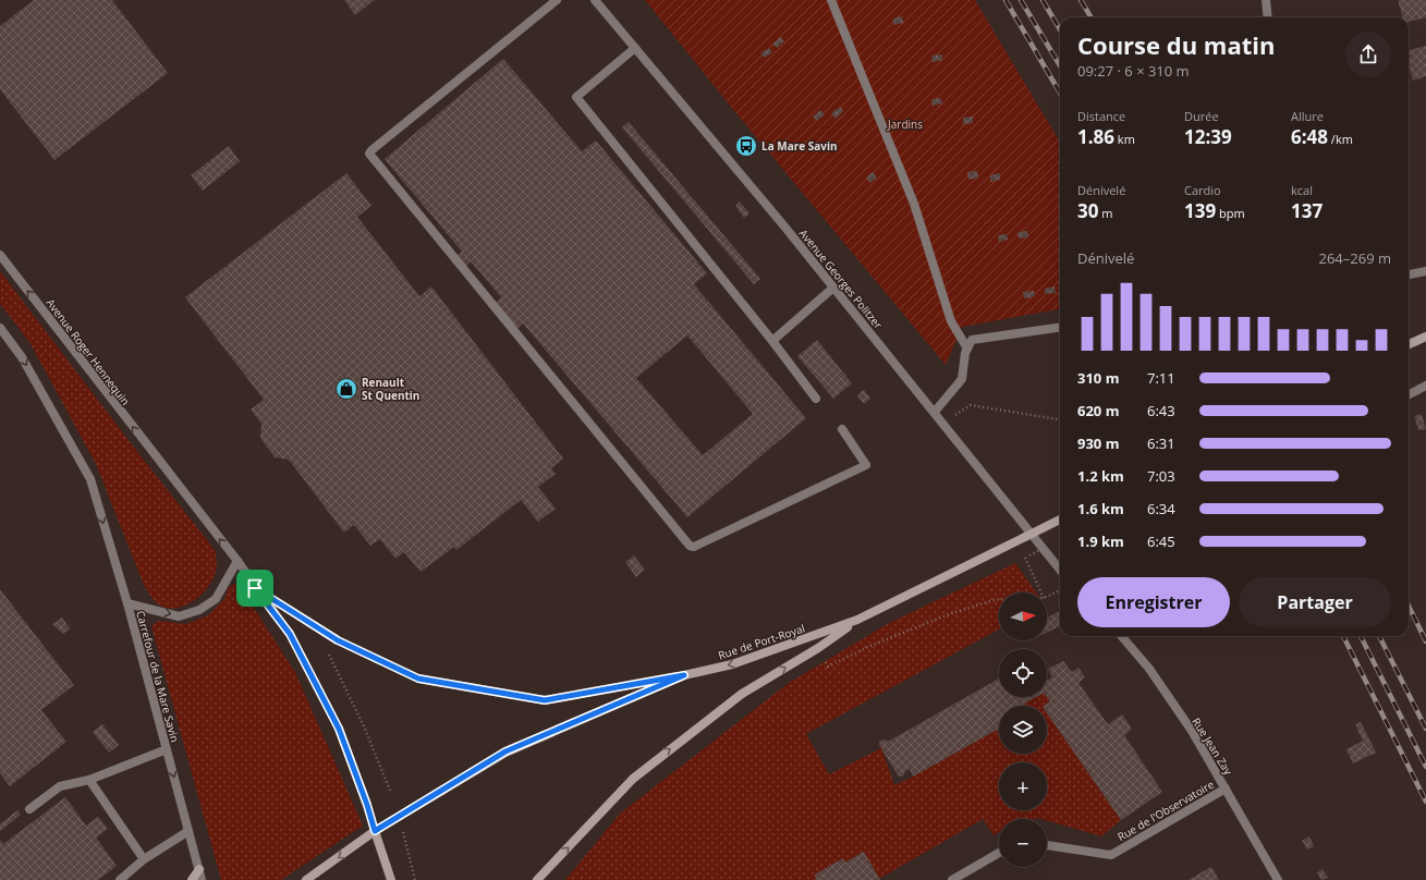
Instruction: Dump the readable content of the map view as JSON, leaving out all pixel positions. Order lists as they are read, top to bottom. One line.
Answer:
{"streets":{"main road":["Rue de Port-Royal"],"street":["Avenue Georges Politzer","Avenue Roger Hennequin","Carrefour de la Mare Savin","Rue Jean Zay","Rue de l'Observatoire"]},"crossings":[["Rue Jean Zay","Rue de l'Observatoire"]],"one_way":["Avenue Roger Hennequin","Carrefour de la Mare Savin"],"parks":["Jardins"],"places":{"bus stop":["La Mare Savin"],"shop":["Renault St Quentin"]},"north":"right","page":{"heading":["Course du matin","09:27 · 6 × 310 m"],"stats":[["Distance","1.86 km"],["Durée","12:39"],["Allure","6:48 /km"],["Dénivelé","30 m"],["Cardio","139 bpm"],["kcal","137"]],"chart":["Dénivelé","264–269 m"],"list":[{"name":"310 m","note":"7:11"},{"name":"620 m","note":"6:43"},{"name":"930 m","note":"6:31"},{"name":"1.2 km","note":"7:03"},{"name":"1.6 km","note":"6:34"},{"name":"1.9 km","note":"6:45"}],"buttons":["Enregistrer","Partager"],"map_buttons":["+","−"]}}
